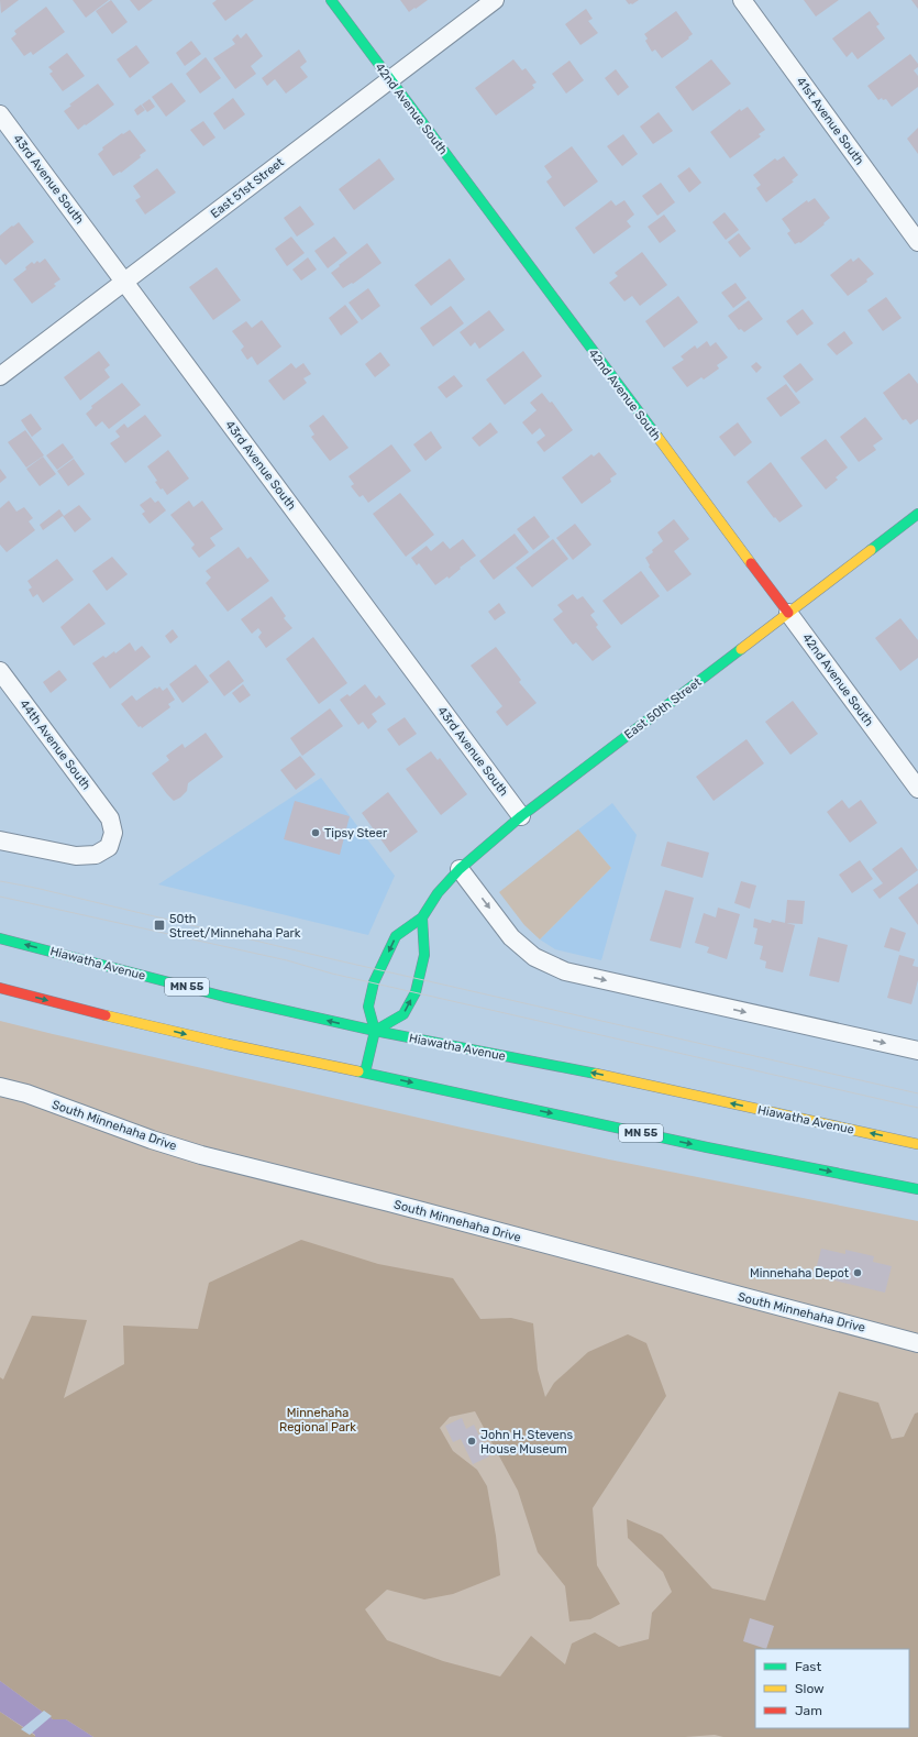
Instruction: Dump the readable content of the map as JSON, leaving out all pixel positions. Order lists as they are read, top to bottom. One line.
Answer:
{"streets":{"main road":["42nd Avenue South","East 50th Street","Hiawatha Avenue","MN 55"],"street":["41st Avenue South","43rd Avenue South","East 51st Street","44th Avenue South","South Minnehaha Drive"]},"crossings":[["42nd Avenue South","East 51st Street"],["42nd Avenue South","East 50th Street"],["43rd Avenue South","East 51st Street"],["43rd Avenue South","East 50th Street"],["East 50th Street","Hiawatha Avenue"]],"parks":["Minnehaha Regional Park"],"places":{"other":["Tipsy Steer","Minnehaha Depot","John H. Stevens House Museum"],"transit":["50th Street/Minnehaha Park"]},"legend":["Fast","Slow","Jam"]}
